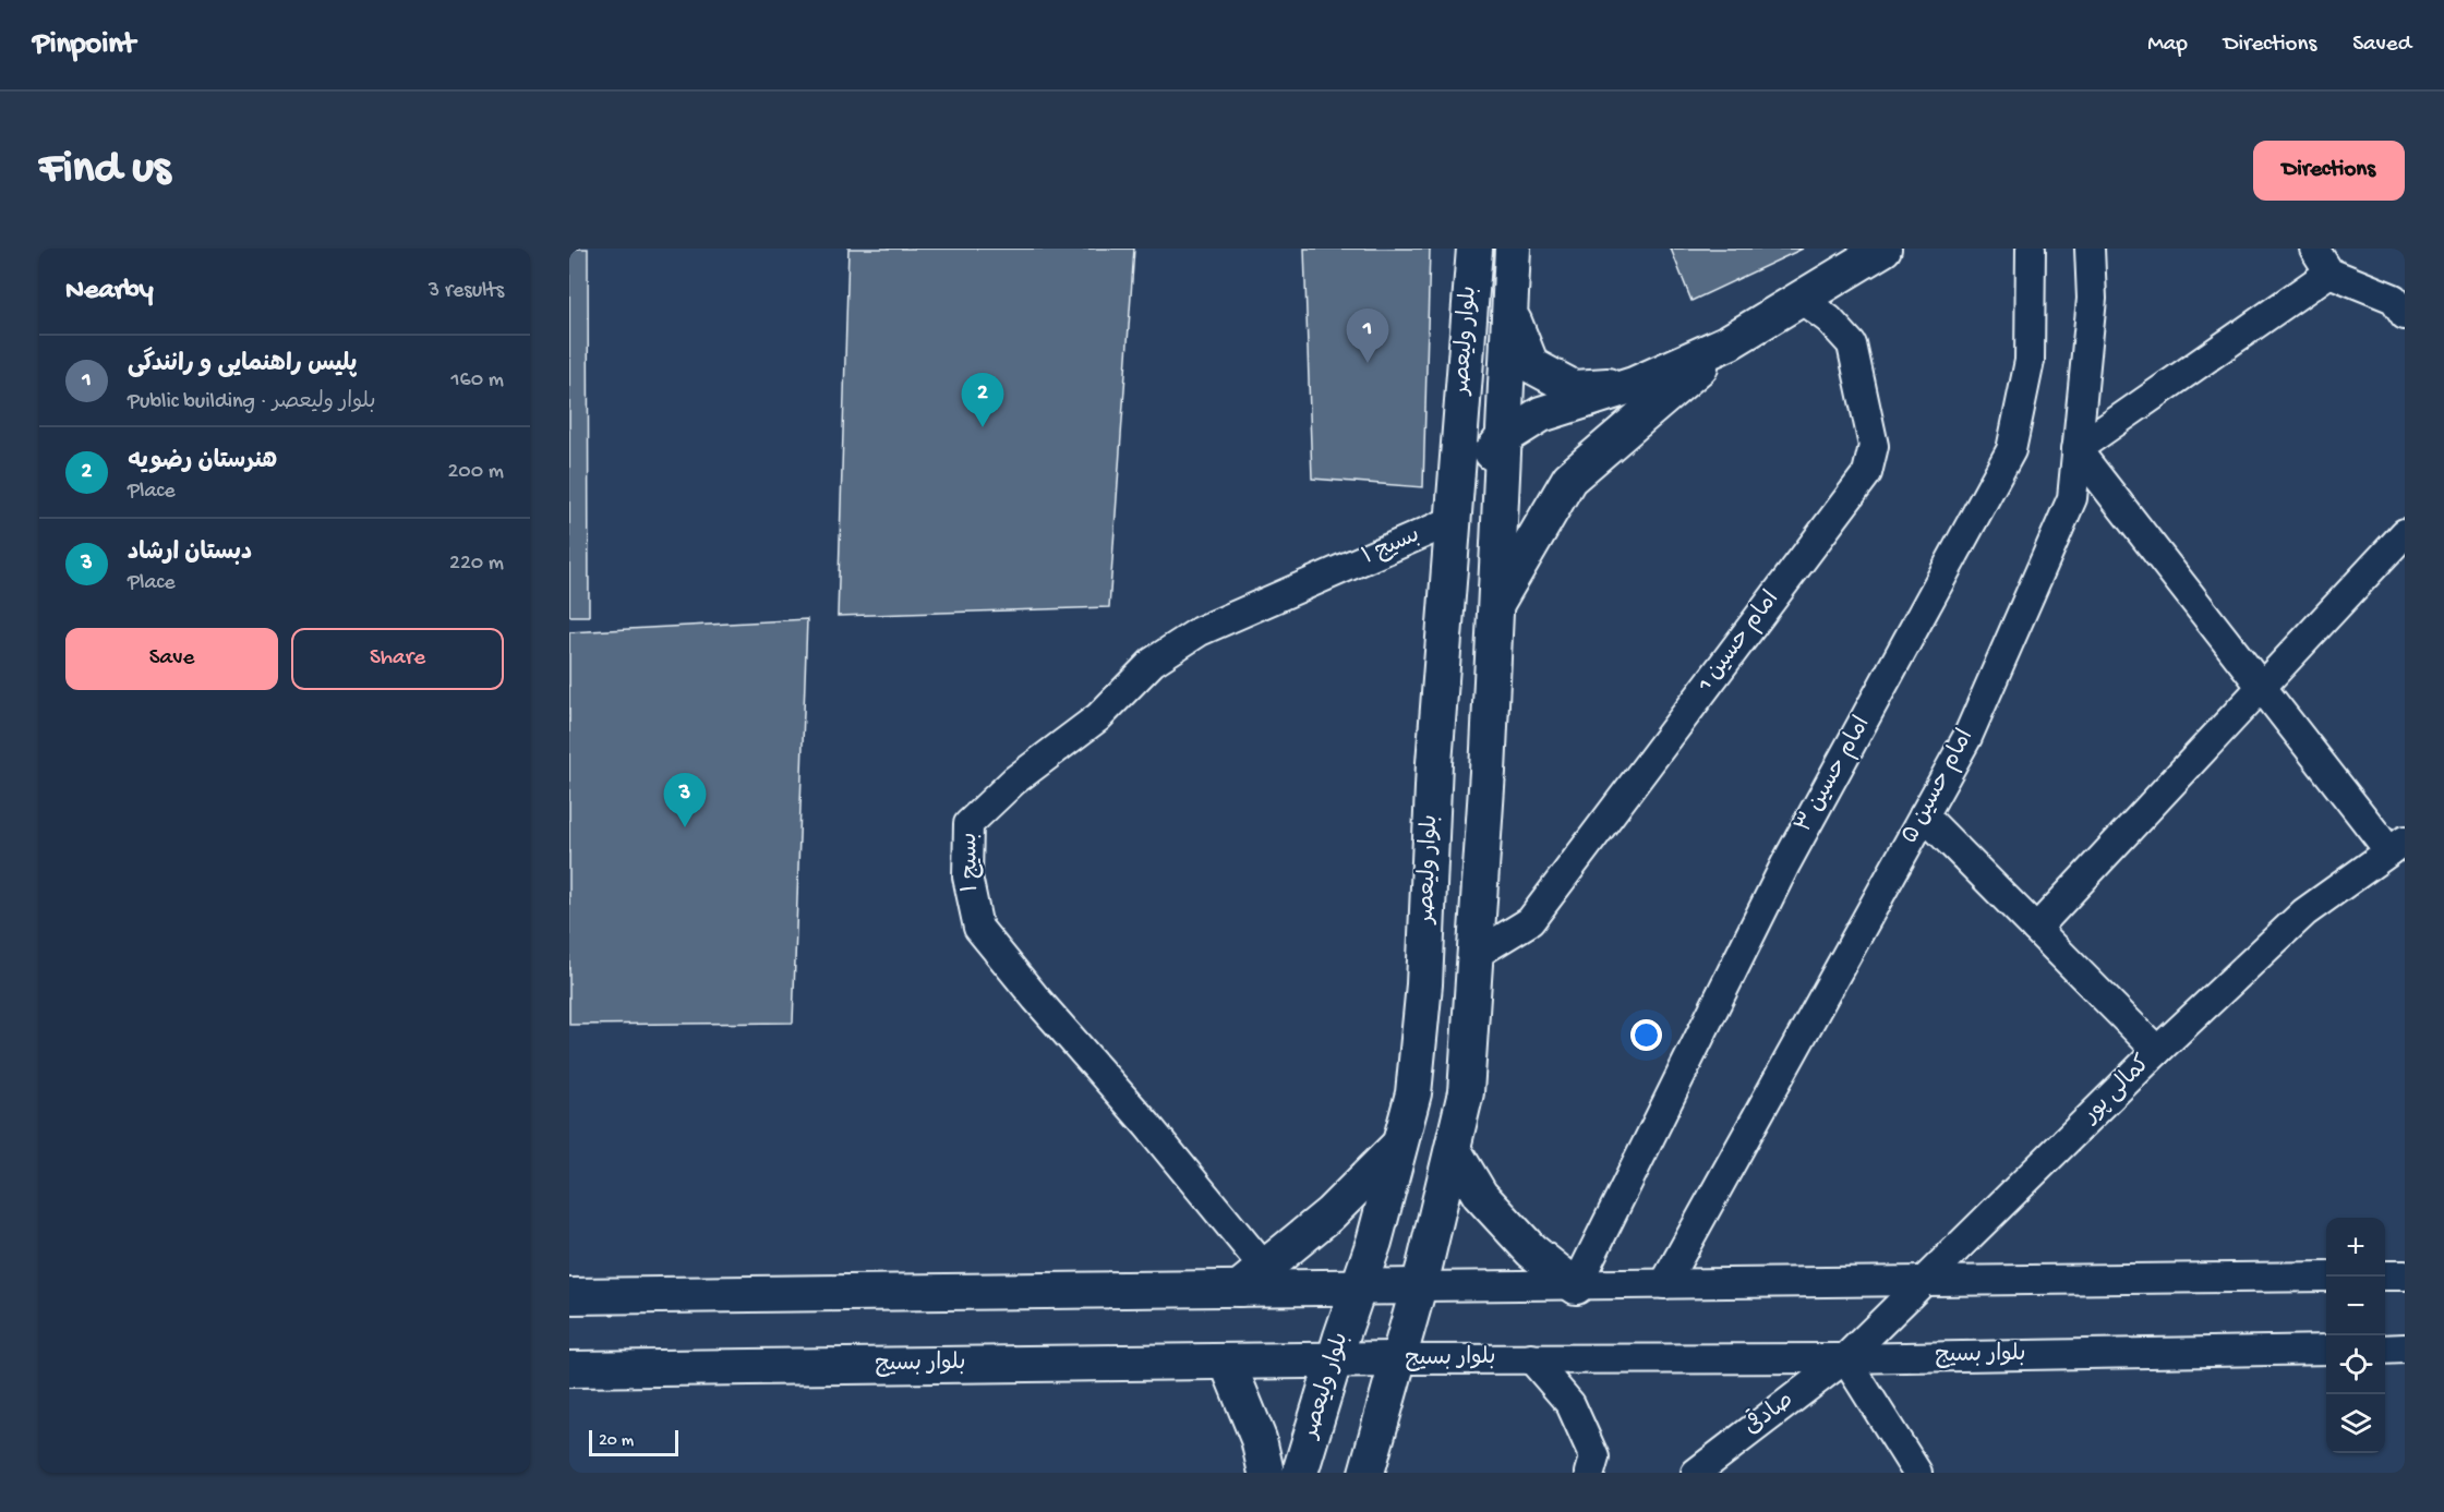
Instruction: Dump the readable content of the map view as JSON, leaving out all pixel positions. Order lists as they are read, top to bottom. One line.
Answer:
{"streets":{"street":["بلوار ولیعصر","بسیج ۱","امام حسین 1","امام حسین ۳","امام حسین ۵","کمالی پور","بلوار بسیج","صادقی"]},"crossings":[["بلوار ولیعصر","بسیج ۱"],["بلوار ولیعصر","امام حسین 1"],["بلوار ولیعصر","بلوار بسیج"],["کمالی پور","بلوار بسیج"],["کمالی پور","صادقی"],["بلوار بسیج","صادقی"]],"scale_bar":"20 m","page":{"header":"Pinpoint","nav":["Map","Directions","Saved"],"buttons":["Directions",["Save","Share"]],"title":"Find us","heading":["Nearby","3 results"],"pins":["1","2","3"],"list":[{"mark":"1","name":"پلیس راهنمایی و رانندگی","note":"Public building · بلوار ولیعصر","value":"160 m"},{"mark":"2","name":"هنرستان رضویه","note":"Place","value":"200 m"},{"mark":"3","name":"دبستان ارشاد","note":"Place","value":"220 m"}],"map_buttons":["+","−"],"scale":"20 m"}}
